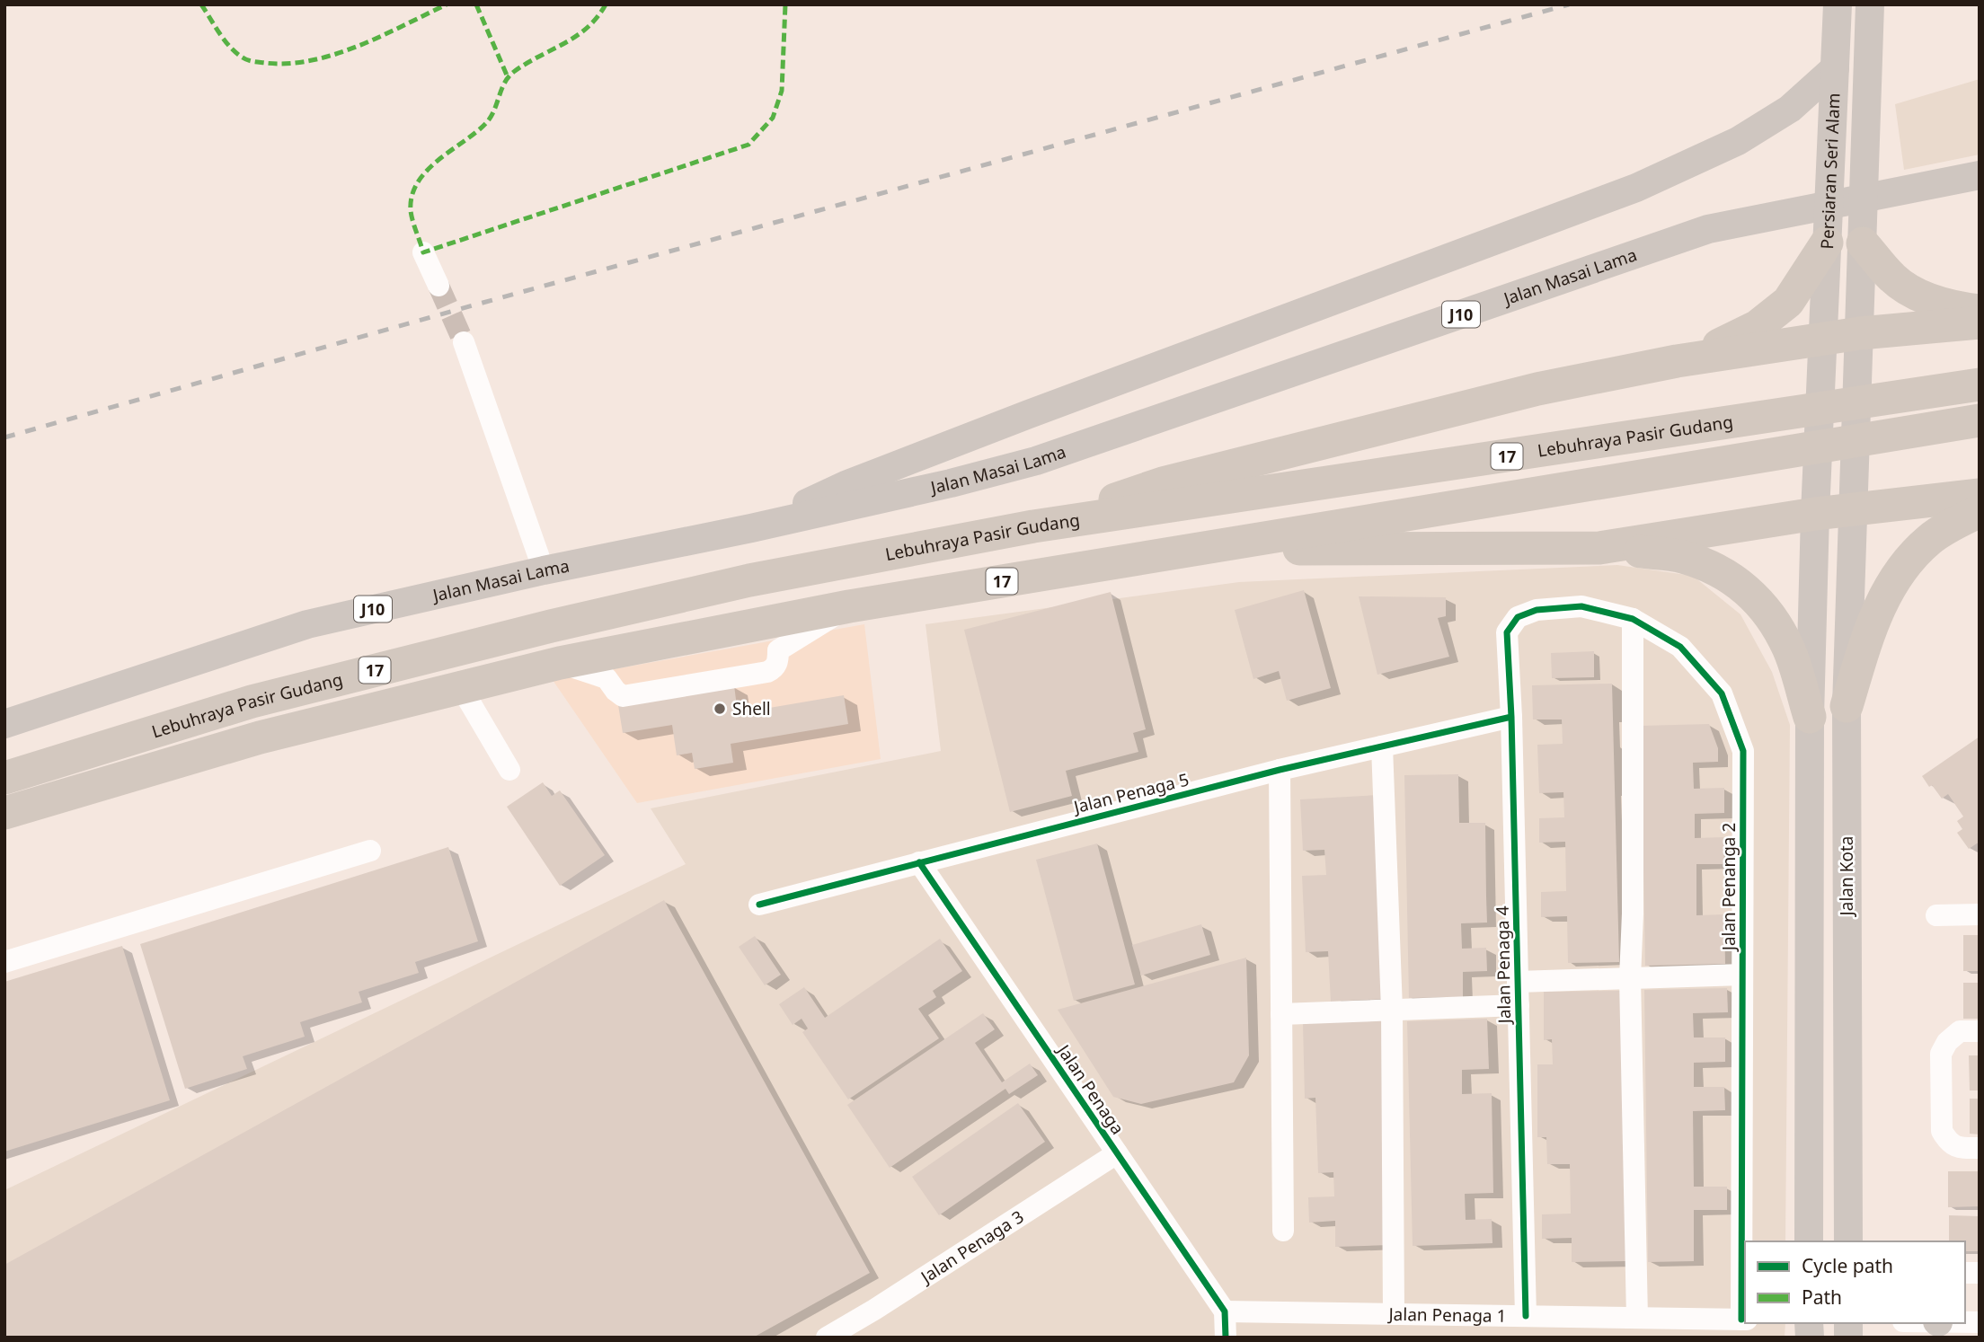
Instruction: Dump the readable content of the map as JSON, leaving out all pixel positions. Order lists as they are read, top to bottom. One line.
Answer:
{"streets":{"highway":["Lebuhraya Pasir Gudang","17"],"main road":["Persiaran Seri Alam","Jalan Masai Lama","J10","Jalan Kota"],"street":["Jalan Penaga 5","Jalan Penanga 2","Jalan Penaga 4","Jalan Penaga","Jalan Penaga 3","Jalan Penaga 1"]},"crossings":[["Persiaran Seri Alam","Jalan Kota"],["Jalan Penaga 5","Jalan Penaga 4"],["Jalan Penaga 5","Jalan Penaga"],["Jalan Penanga 2","Jalan Penaga 4"],["Jalan Penanga 2","Jalan Penaga 1"],["Jalan Penaga 4","Jalan Penaga 1"],["Jalan Penaga","Jalan Penaga 3"],["Jalan Penaga","Jalan Penaga 1"]],"places":["Shell"],"legend":["Cycle path","Path"]}
